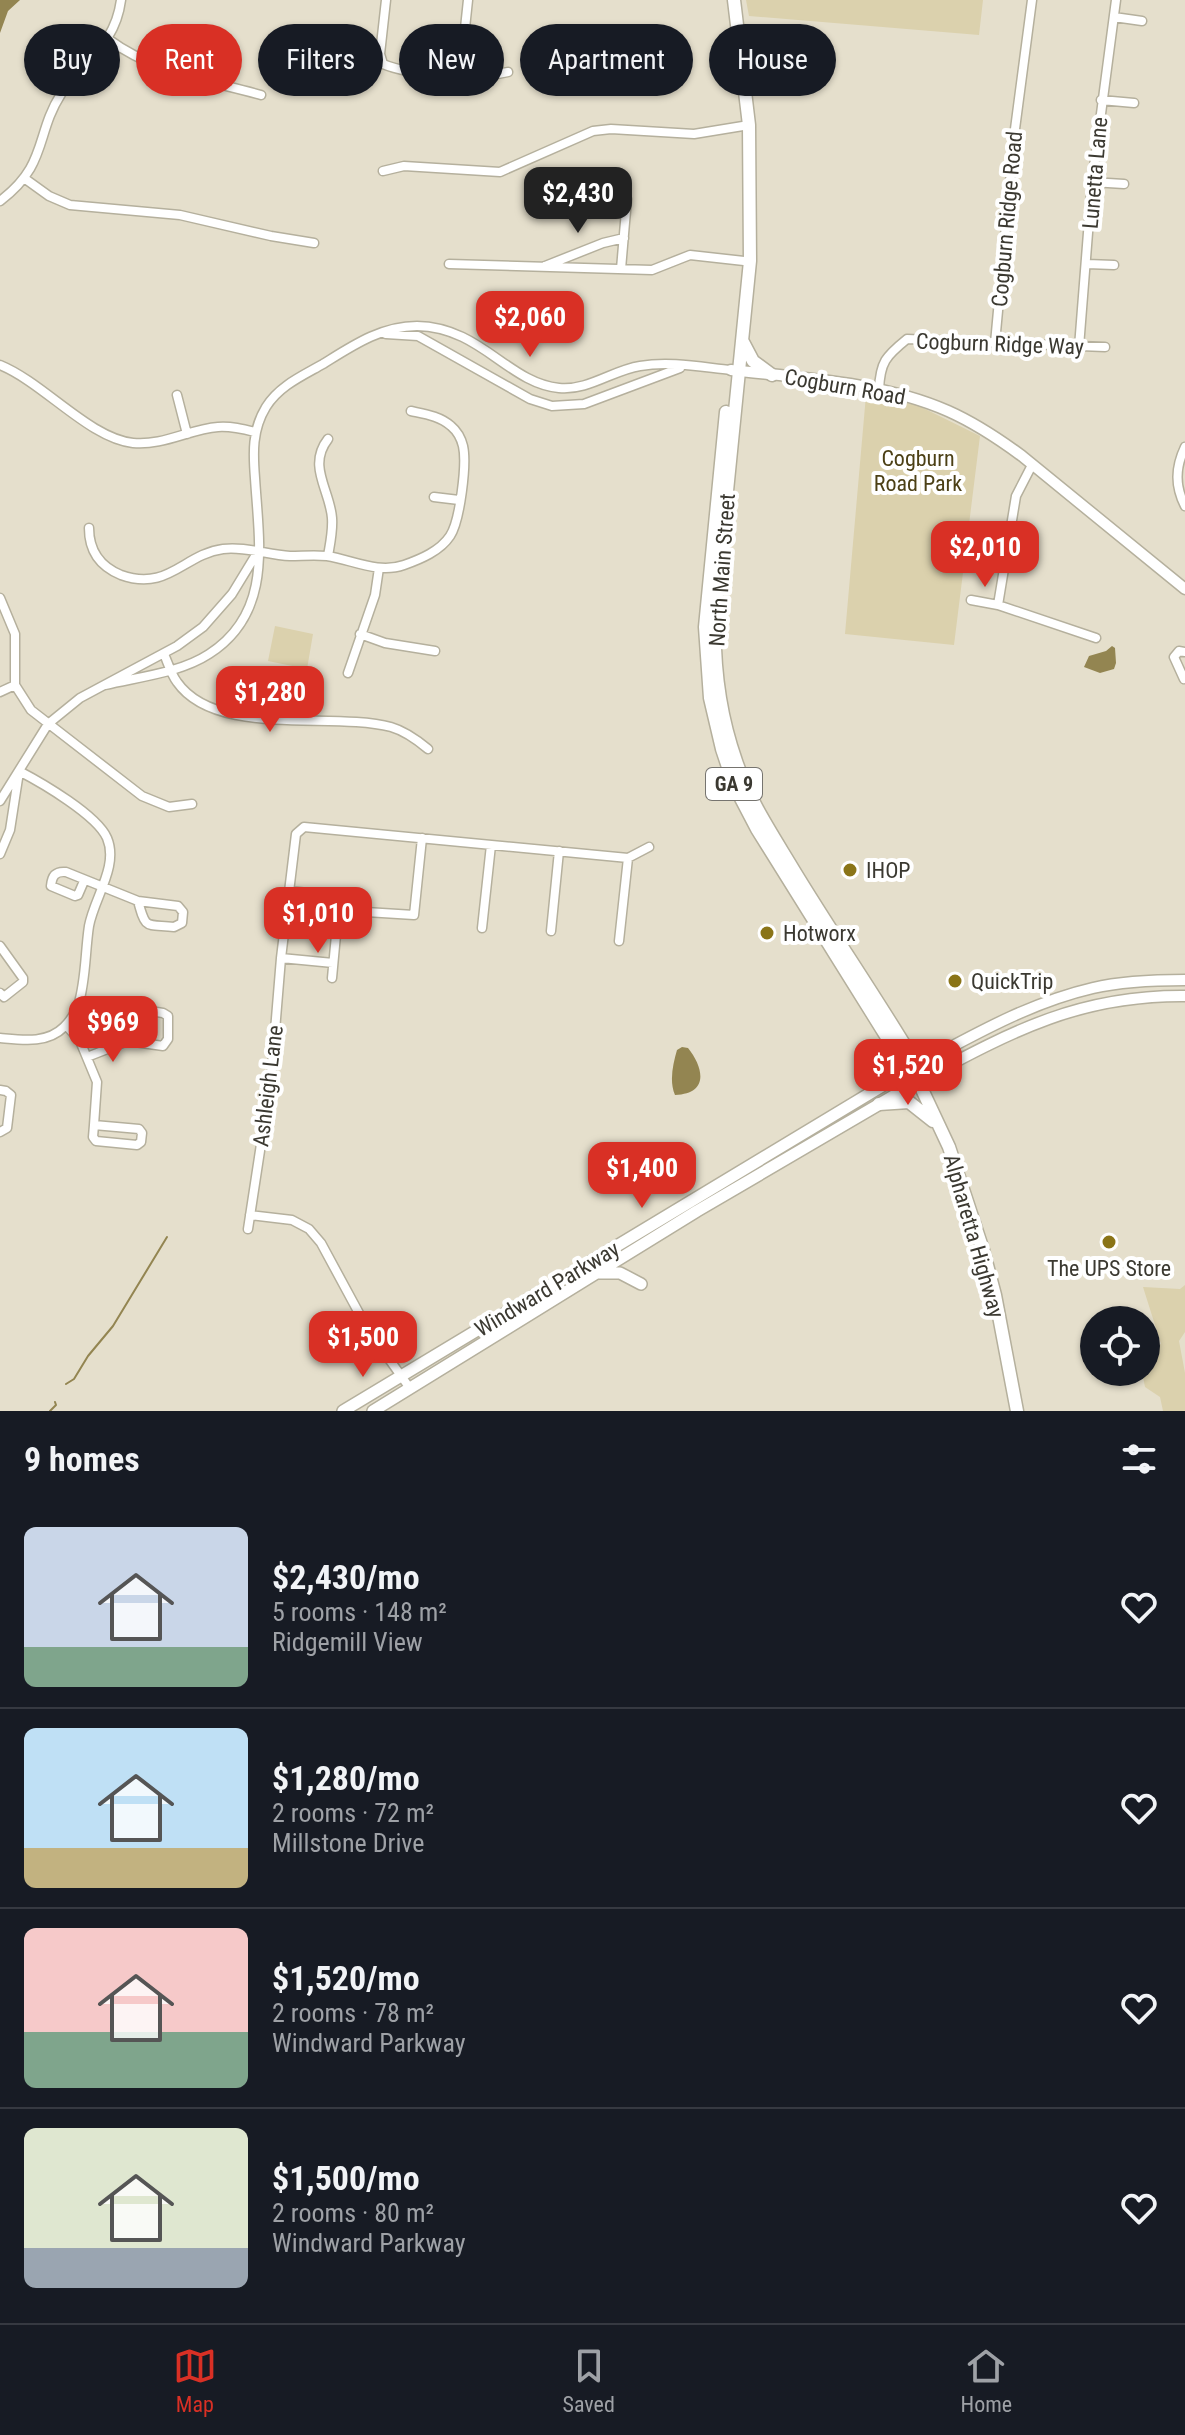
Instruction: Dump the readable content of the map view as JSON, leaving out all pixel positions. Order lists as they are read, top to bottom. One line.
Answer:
{"streets":{"main road":["North Main Street","GA 9","Alpharetta Highway","Windward Parkway"],"street":["Lunetta Lane","Cogburn Ridge Road","Cogburn Ridge Way","Cogburn Road","Ashleigh Lane"]},"crossings":[["Lunetta Lane","Cogburn Ridge Way"],["Cogburn Ridge Road","Cogburn Ridge Way"],["Cogburn Ridge Way","Cogburn Road"],["Cogburn Road","North Main Street"],["North Main Street","Alpharetta Highway"],["North Main Street","Windward Parkway"],["Alpharetta Highway","Windward Parkway"]],"parks":["Cogburn Road Park"],"places":["IHOP","Hotworx","QuickTrip","The UPS Store"],"page":{"chip":["Buy","Rent","Filters","New","Apartment","House"],"price":["$2,430","$2,060","$2,010","$1,280","$1,010","$969","$1,520","$1,400","$1,500"],"heading":"9 homes","list":[{"name":"$2,430/mo","note":"5 rooms · 148 m² · Ridgemill View"},{"name":"$1,280/mo","note":"2 rooms · 72 m² · Millstone Drive"},{"name":"$1,520/mo","note":"2 rooms · 78 m² · Windward Parkway"},{"name":"$1,500/mo","note":"2 rooms · 80 m² · Windward Parkway"}],"tabs":["Map","Saved","Home"]}}
